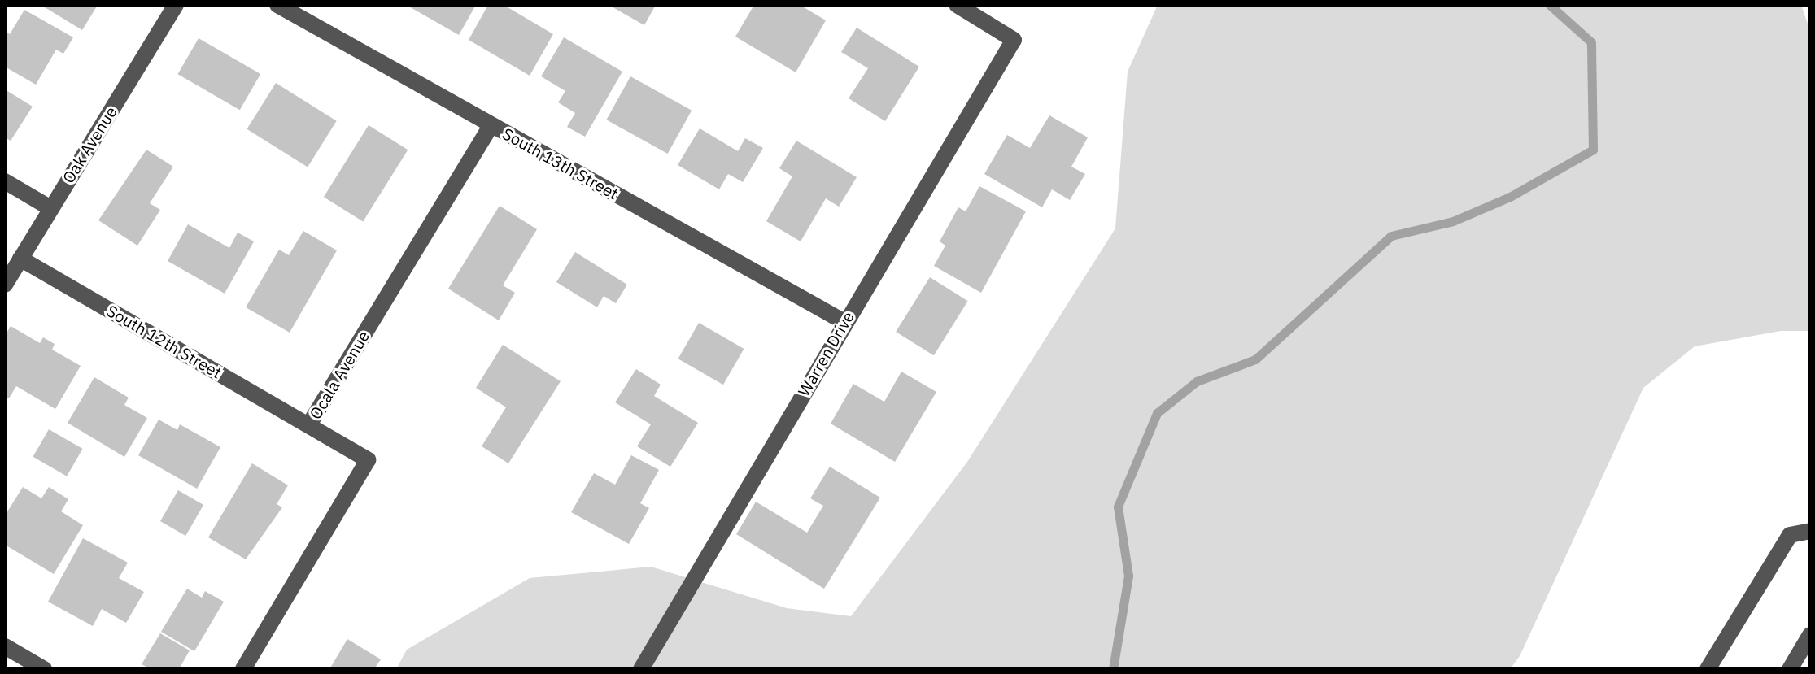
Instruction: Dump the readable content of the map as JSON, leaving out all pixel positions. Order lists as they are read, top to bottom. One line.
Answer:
{"streets":{"street":["Oak Avenue","South 13th Street","South 12th Street","Warren Drive","Ocala Avenue"]},"crossings":[["Oak Avenue","South 12th Street"],["South 13th Street","Warren Drive"],["South 13th Street","Ocala Avenue"],["South 12th Street","Ocala Avenue"]]}
